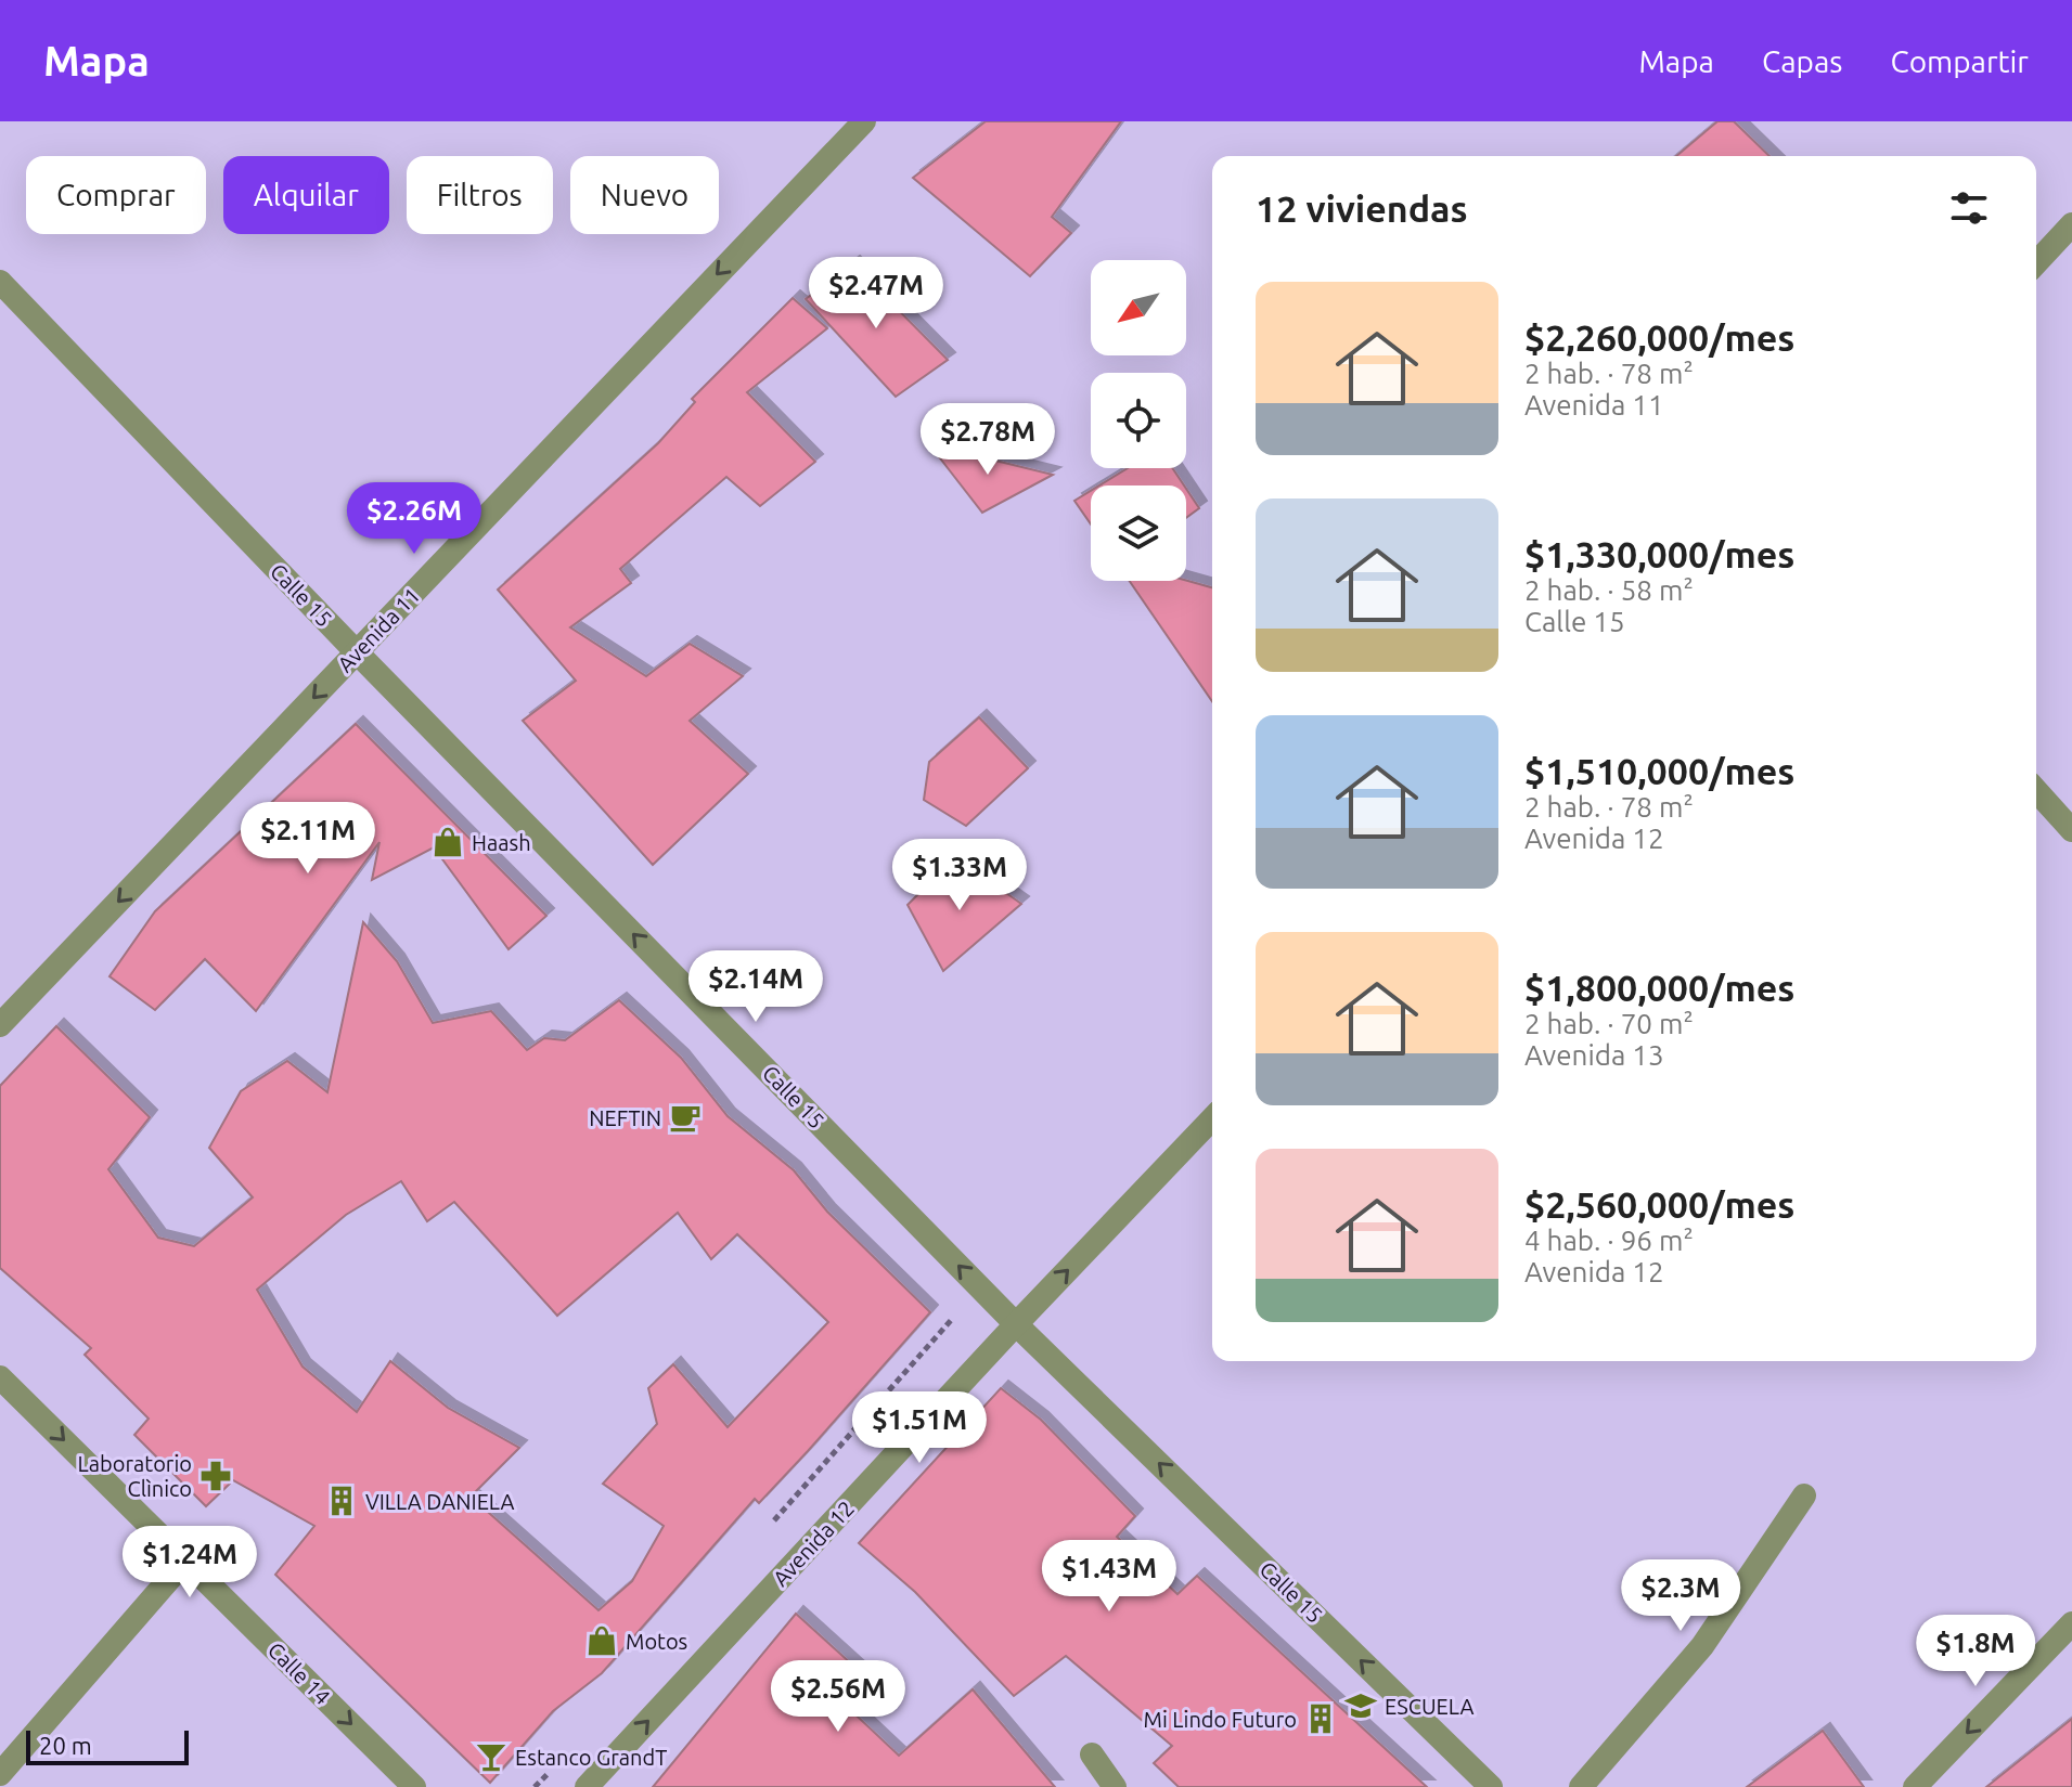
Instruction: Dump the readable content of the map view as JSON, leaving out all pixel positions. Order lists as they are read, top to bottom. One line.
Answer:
{"streets":{"street":["Calle 15","Avenida 11","Avenida 12","Calle 14"]},"crossings":[["Calle 15","Avenida 11"],["Calle 15","Avenida 12"]],"one_way":["Calle 15","Avenida 11","Avenida 12","Calle 14"],"places":{"shop":["Haash","Motos"],"cafe":["NEFTIN"],"pharmacy":["Laboratorio Clìnico"],"building":["VILLA DANIELA","Mi Lindo Futuro"],"school or university":["ESCUELA"],"bar":["Estanco GrandT"]},"scale_bar":"20 m","north":"bottom left","page":{"header":"Mapa","nav":["Mapa","Capas","Compartir"],"chip":["Comprar","Alquilar","Filtros","Nuevo"],"heading":"12 viviendas","price":["$2.47M","$2.78M","$2.26M","$2.11M","$1.33M","$2.14M","$1.51M","$1.24M","$1.43M","$2.3M","$1.8M","$2.56M"],"list":[{"name":"$2,260,000/mes","note":"2 hab. · 78 m² · Avenida 11"},{"name":"$1,330,000/mes","note":"2 hab. · 58 m² · Calle 15"},{"name":"$1,510,000/mes","note":"2 hab. · 78 m² · Avenida 12"},{"name":"$1,800,000/mes","note":"2 hab. · 70 m² · Avenida 13"},{"name":"$2,560,000/mes","note":"4 hab. · 96 m² · Avenida 12"}],"scale":"20 m"}}
